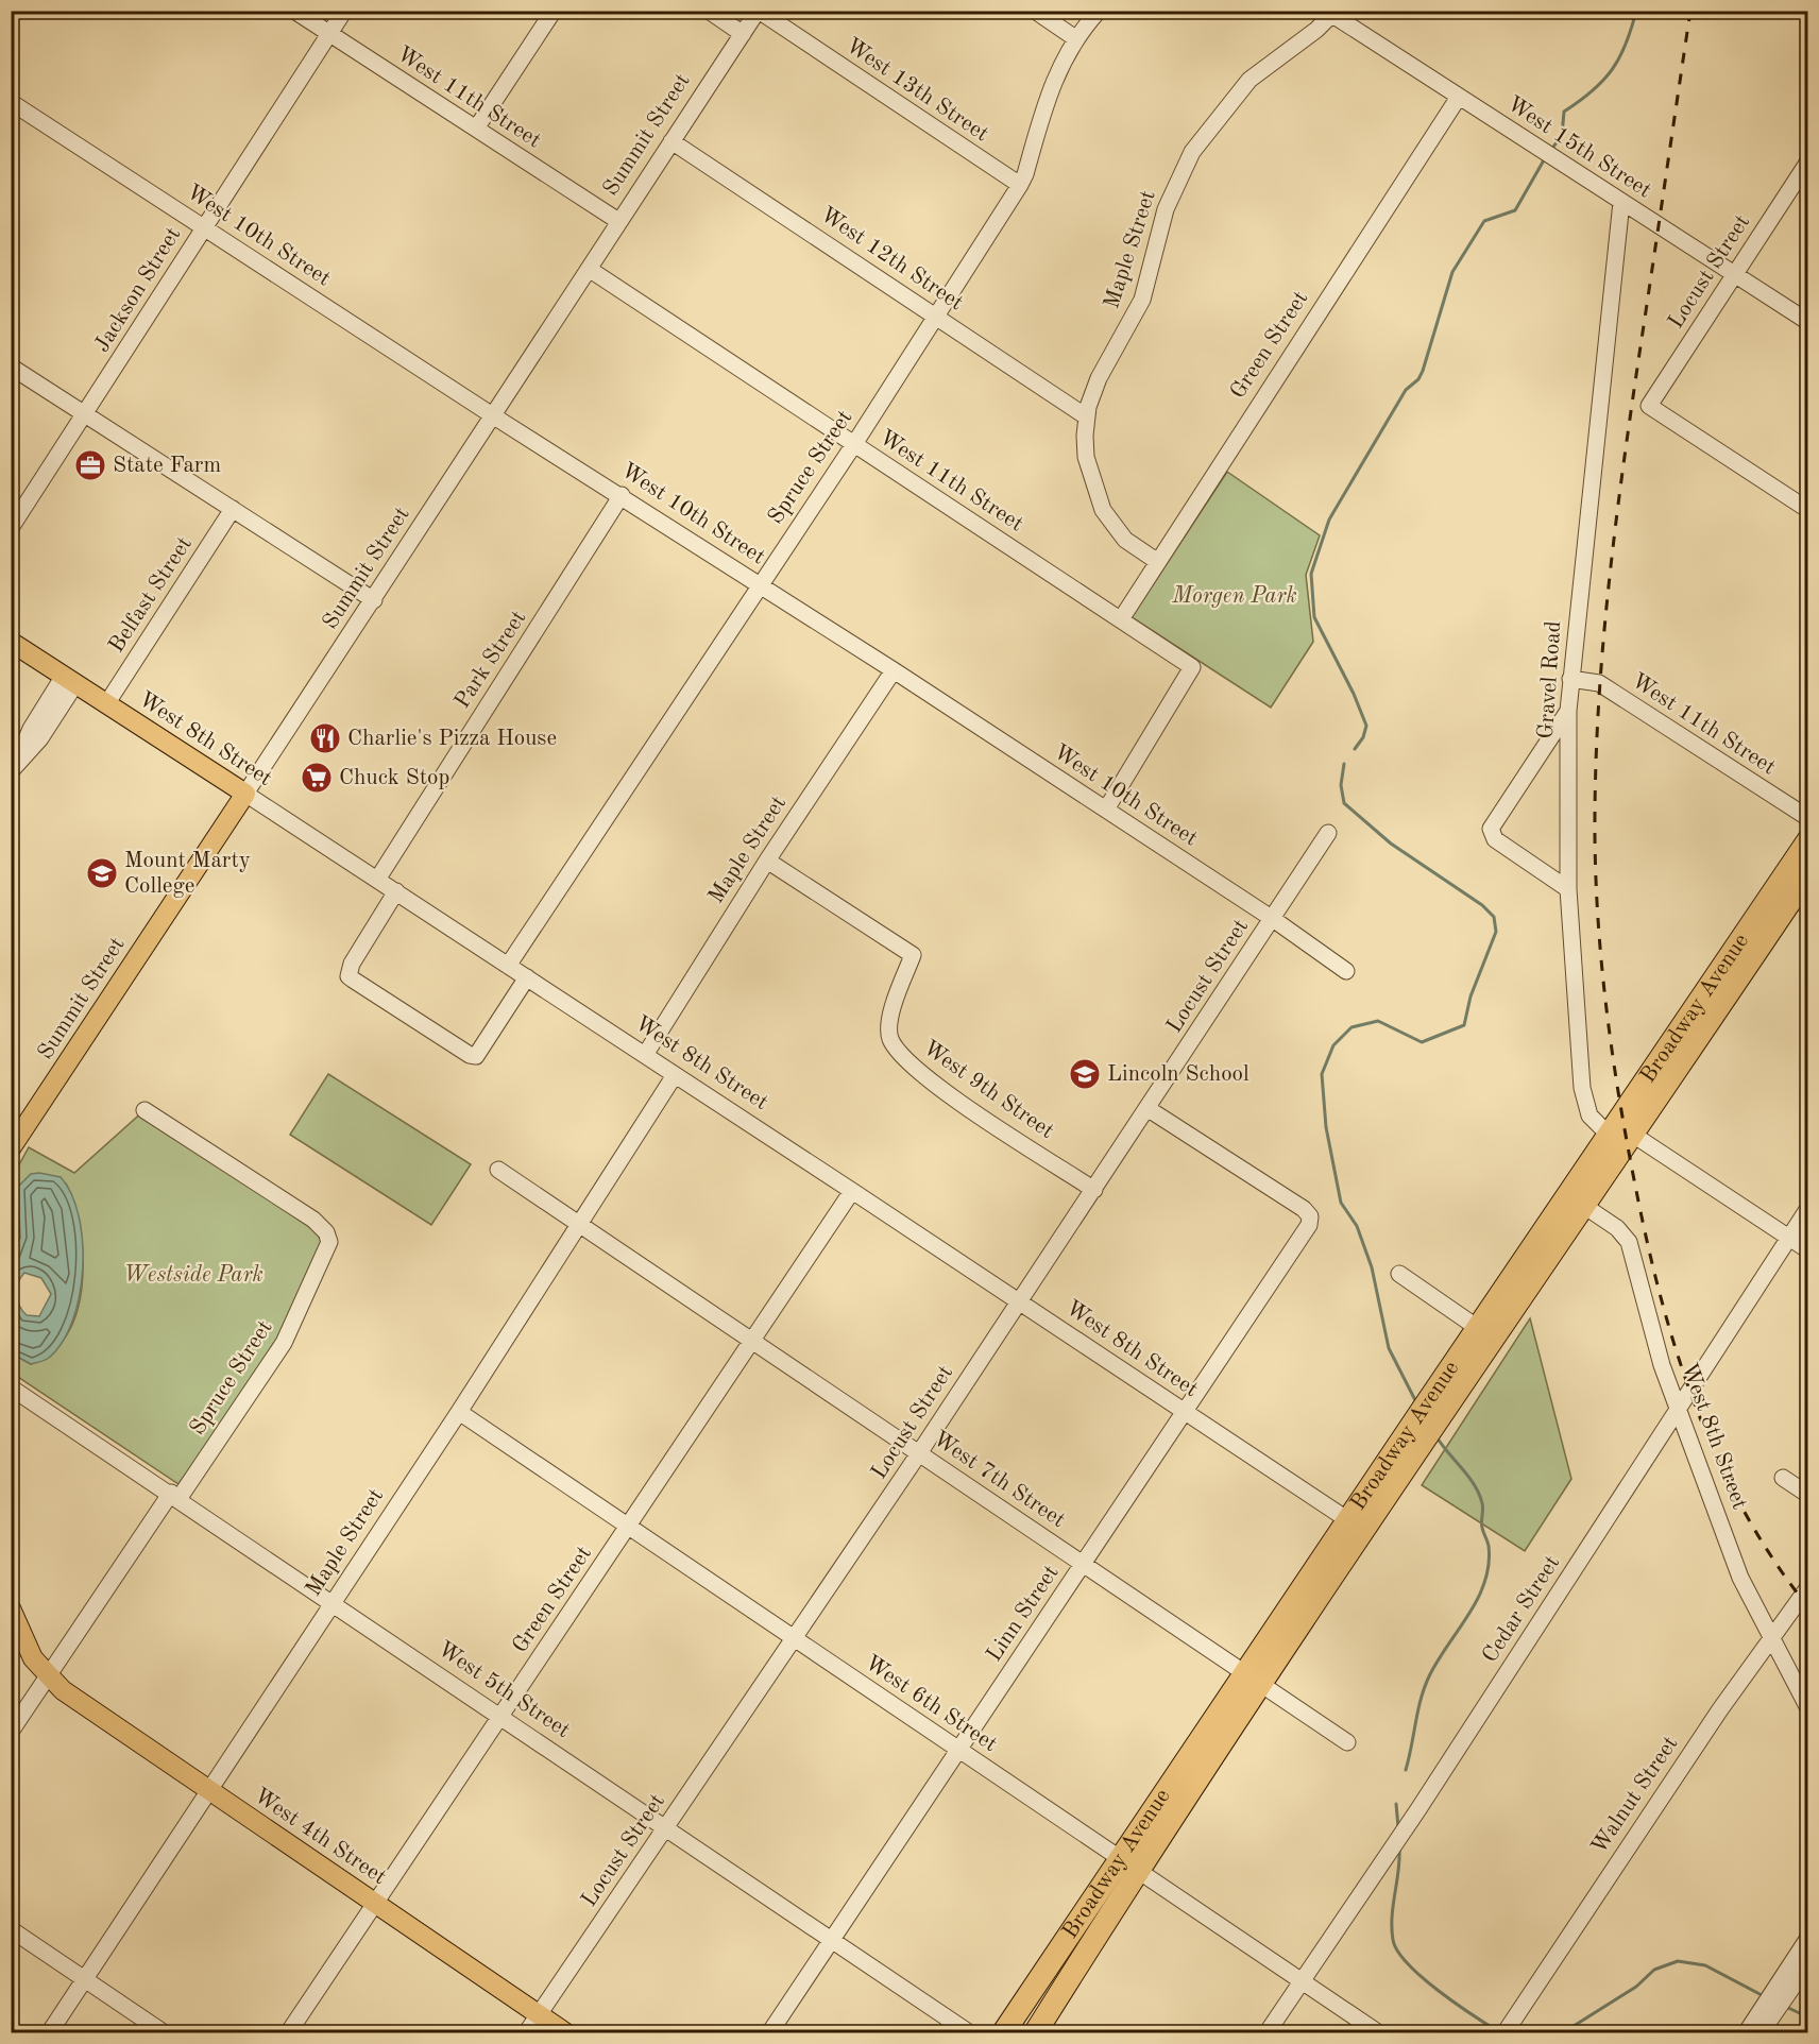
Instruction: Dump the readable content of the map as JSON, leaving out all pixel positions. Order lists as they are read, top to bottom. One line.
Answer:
{"streets":{"highway":["Broadway Avenue"],"main road":["Summit Street","West 8th Street","West 4th Street"],"street":["West 13th Street","West 11th Street","West 15th Street","West 10th Street","Maple Street","West 12th Street","Locust Street","Jackson Street","Green Street","Spruce Street","Belfast Street","Park Street","Gravel Road","West 9th Street","West 7th Street","Cedar Street","Linn Street","West 5th Street","West 6th Street","Walnut Street"]},"crossings":[["West 13th Street","Summit Street"],["West 13th Street","Spruce Street"],["West 11th Street","Summit Street"],["West 11th Street","West 10th Street"],["West 11th Street","Jackson Street"],["West 11th Street","Green Street"],["West 11th Street","Spruce Street"],["West 11th Street","Gravel Road"],["Summit Street","West 10th Street"],["Summit Street","West 12th Street"],["Summit Street","West 8th Street"],["West 15th Street","Maple Street"],["West 15th Street","Locust Street"],["West 15th Street","Green Street"],["West 15th Street","Gravel Road"],["West 10th Street","Maple Street"],["West 10th Street","Locust Street"],["West 10th Street","Jackson Street"],["West 10th Street","Spruce Street"],["West 10th Street","Park Street"],["Maple Street","West 12th Street"],["Maple Street","Green Street"],["Maple Street","West 8th Street"],["Maple Street","West 9th Street"],["Maple Street","West 7th Street"],["Maple Street","West 5th Street"],["Maple Street","West 6th Street"],["Maple Street","West 4th Street"],["West 12th Street","Spruce Street"],["Locust Street","West 8th Street"],["Locust Street","West 9th Street"],["Locust Street","West 7th Street"],["Locust Street","Linn Street"],["Locust Street","West 5th Street"],["Locust Street","West 6th Street"],["Locust Street","West 4th Street"],["Green Street","West 8th Street"],["Green Street","West 7th Street"],["Green Street","West 5th Street"],["Green Street","West 6th Street"],["Green Street","West 4th Street"],["Spruce Street","West 8th Street"],["Spruce Street","West 5th Street"],["Spruce Street","West 4th Street"],["Belfast Street","West 8th Street"],["Park Street","West 8th Street"],["Gravel Road","Broadway Avenue"],["West 8th Street","Broadway Avenue"],["West 8th Street","Cedar Street"],["West 8th Street","Linn Street"],["West 8th Street","Walnut Street"],["Broadway Avenue","West 7th Street"],["Broadway Avenue","West 6th Street"],["West 7th Street","Linn Street"],["Cedar Street","West 6th Street"],["Linn Street","West 5th Street"],["Linn Street","West 6th Street"]],"parks":["Morgen Park","Westside Park"],"places":{"office":["State Farm"],"restaurant":["Charlie's Pizza House"],"supermarket":["Chuck Stop"],"school or university":["Mount Marty College","Lincoln School"]}}
